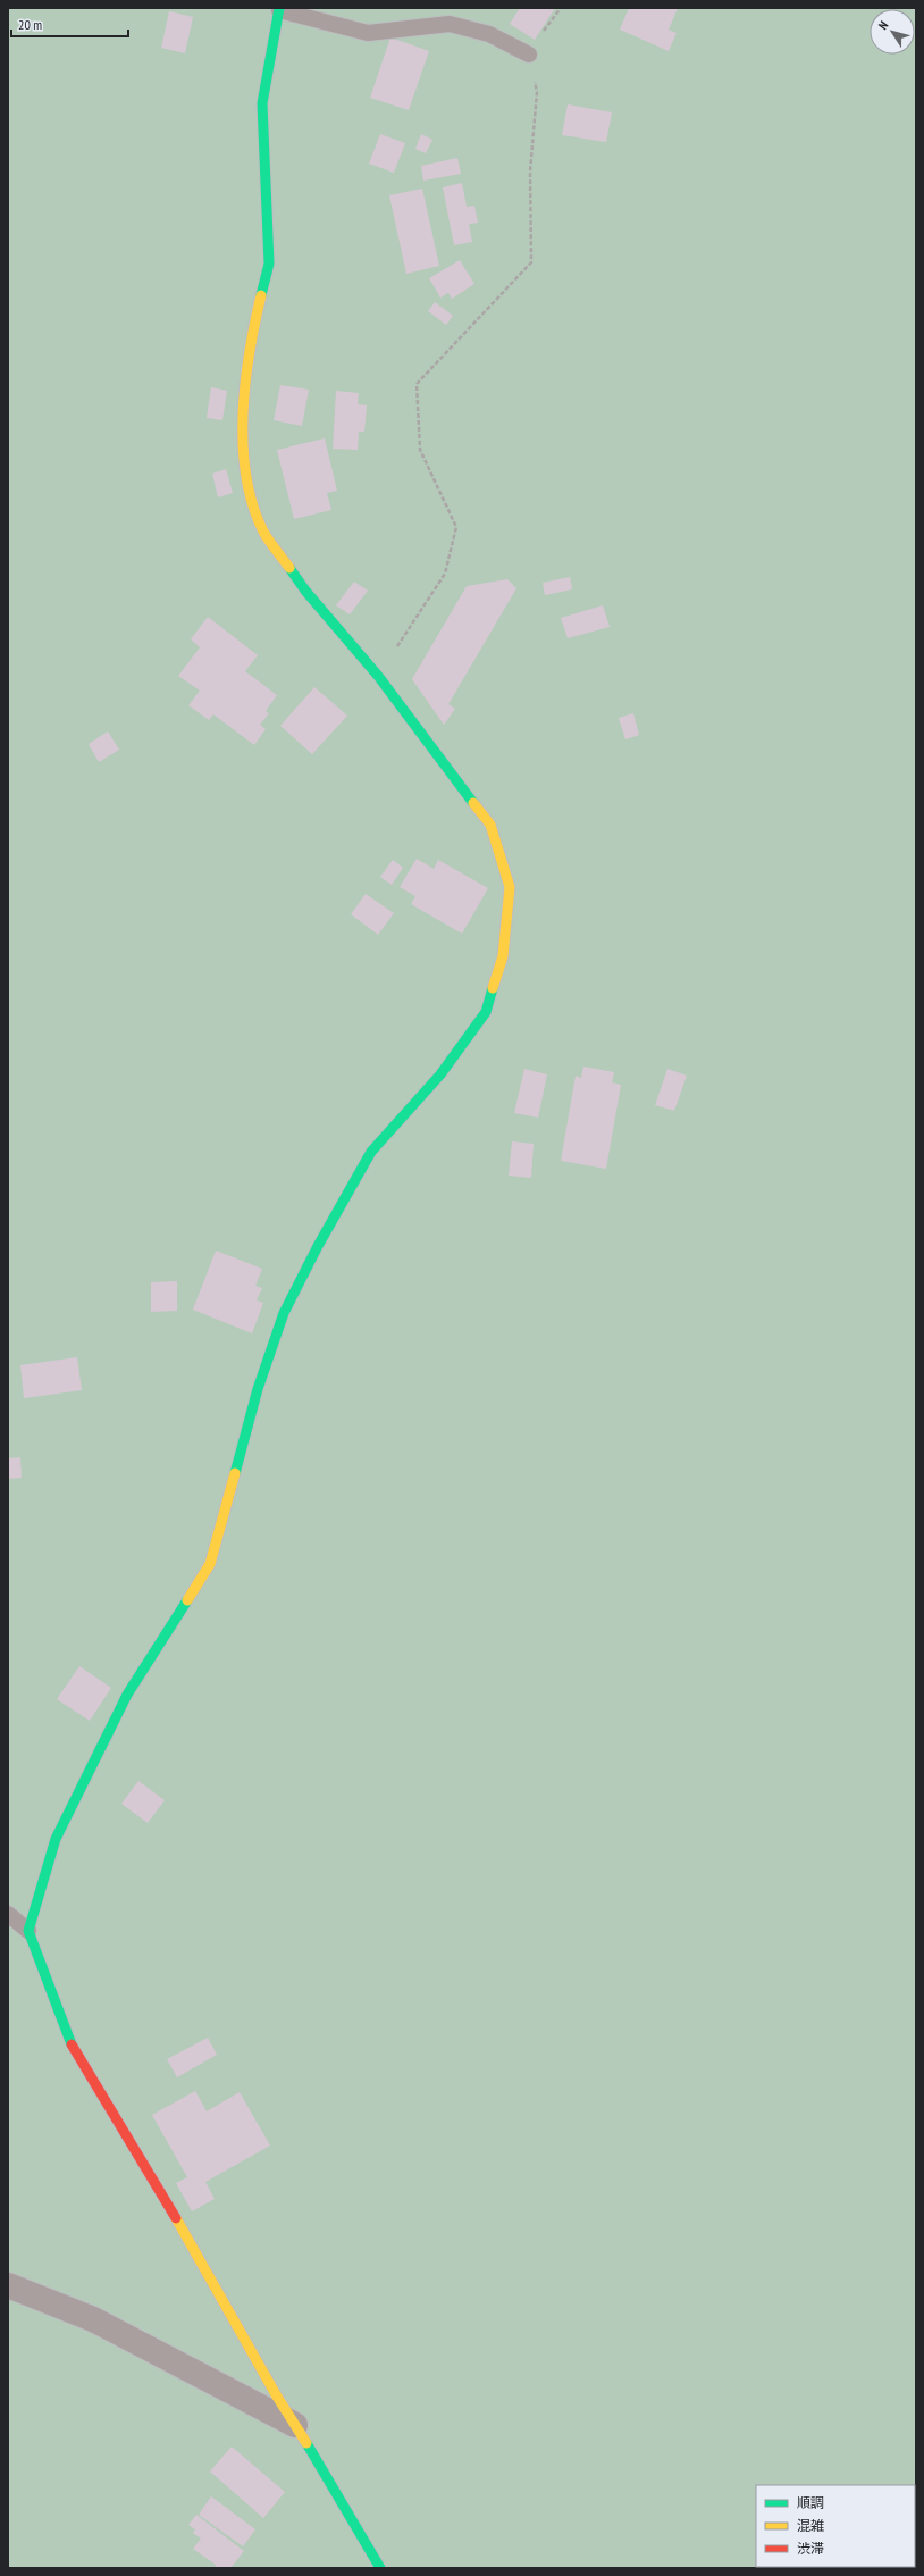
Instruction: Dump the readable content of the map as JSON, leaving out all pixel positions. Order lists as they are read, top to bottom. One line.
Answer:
{"legend":["順調","混雑","渋滞"],"scale_bar":"20 m","north":"top left"}
